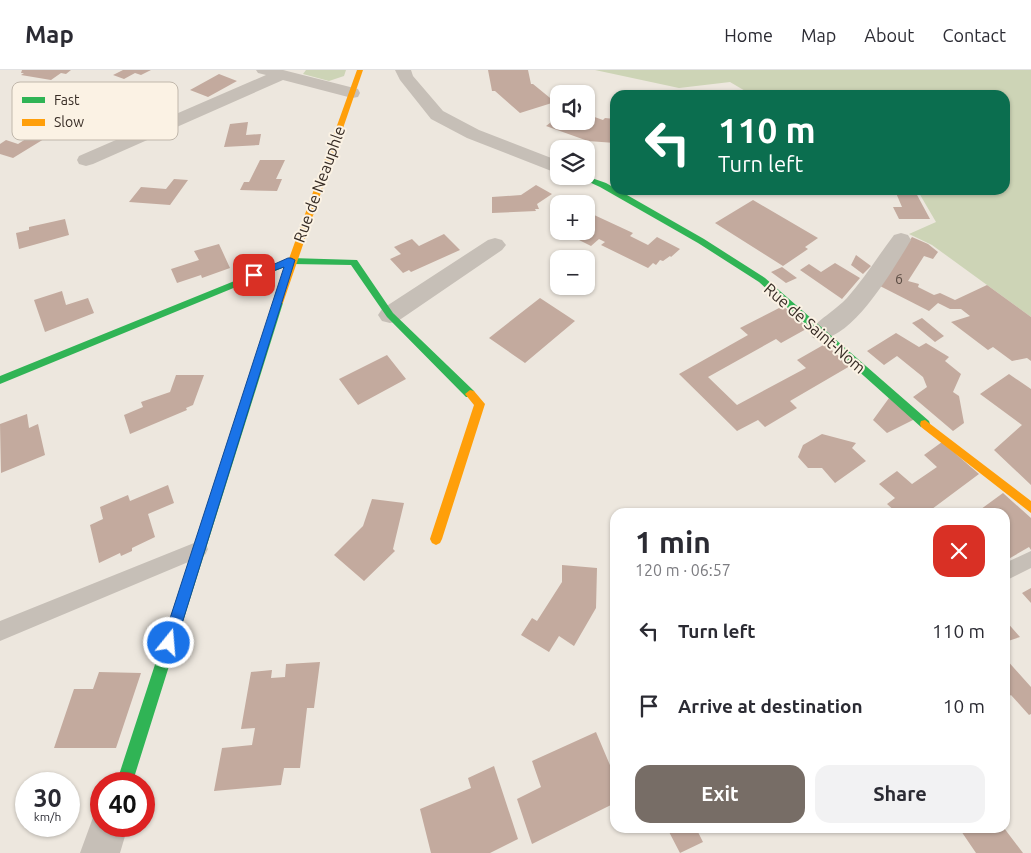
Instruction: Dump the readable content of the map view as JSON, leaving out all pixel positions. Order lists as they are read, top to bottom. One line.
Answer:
{"streets":{"street":["Rue de Neauphle","Rue de Saint-Nom"]},"house_numbers":["6"],"legend":["Fast","Slow"],"page":{"header":"Map","nav":["Home","Map","About","Contact"],"map_buttons":["+","−"],"turn":["110 m","Turn left"],"heading":["1 min","120 m · 06:57"],"list":[{"name":"Turn left","value":"110 m"},{"name":"Arrive at destination","value":"10 m"}],"buttons":["Exit","Share"],"speed":"30 km/h","limit":"40"}}
